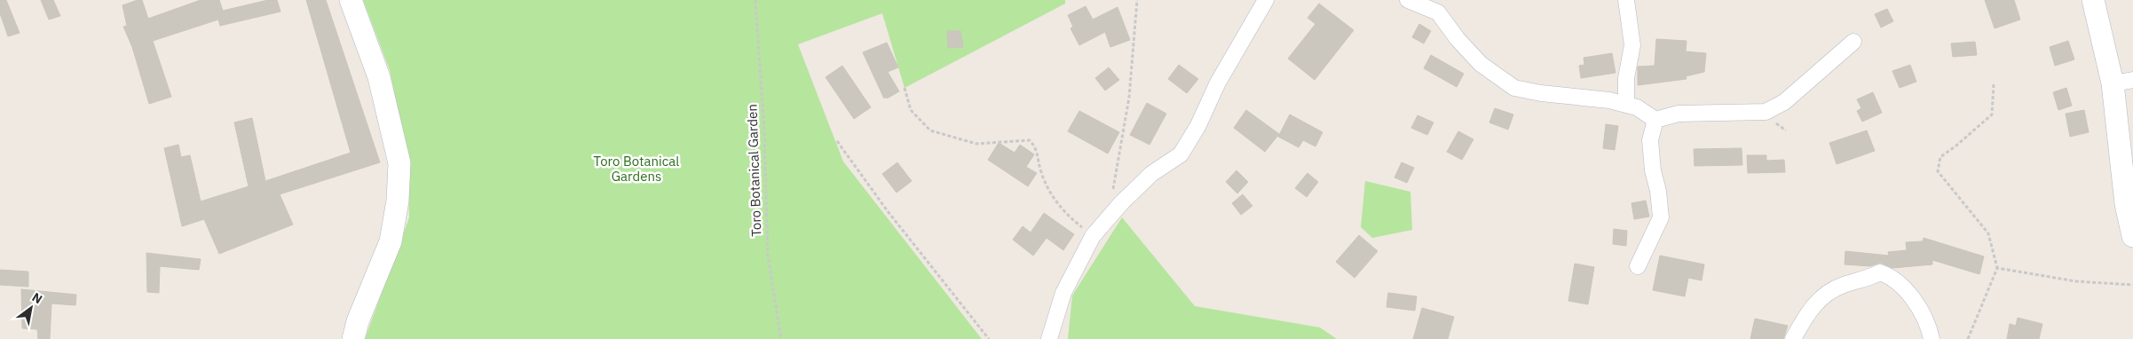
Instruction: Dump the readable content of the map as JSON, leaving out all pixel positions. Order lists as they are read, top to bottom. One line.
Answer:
{"streets":{"path":["Toro Botanical Garden"]},"parks":["Toro Botanical Gardens"],"north":"top right"}
